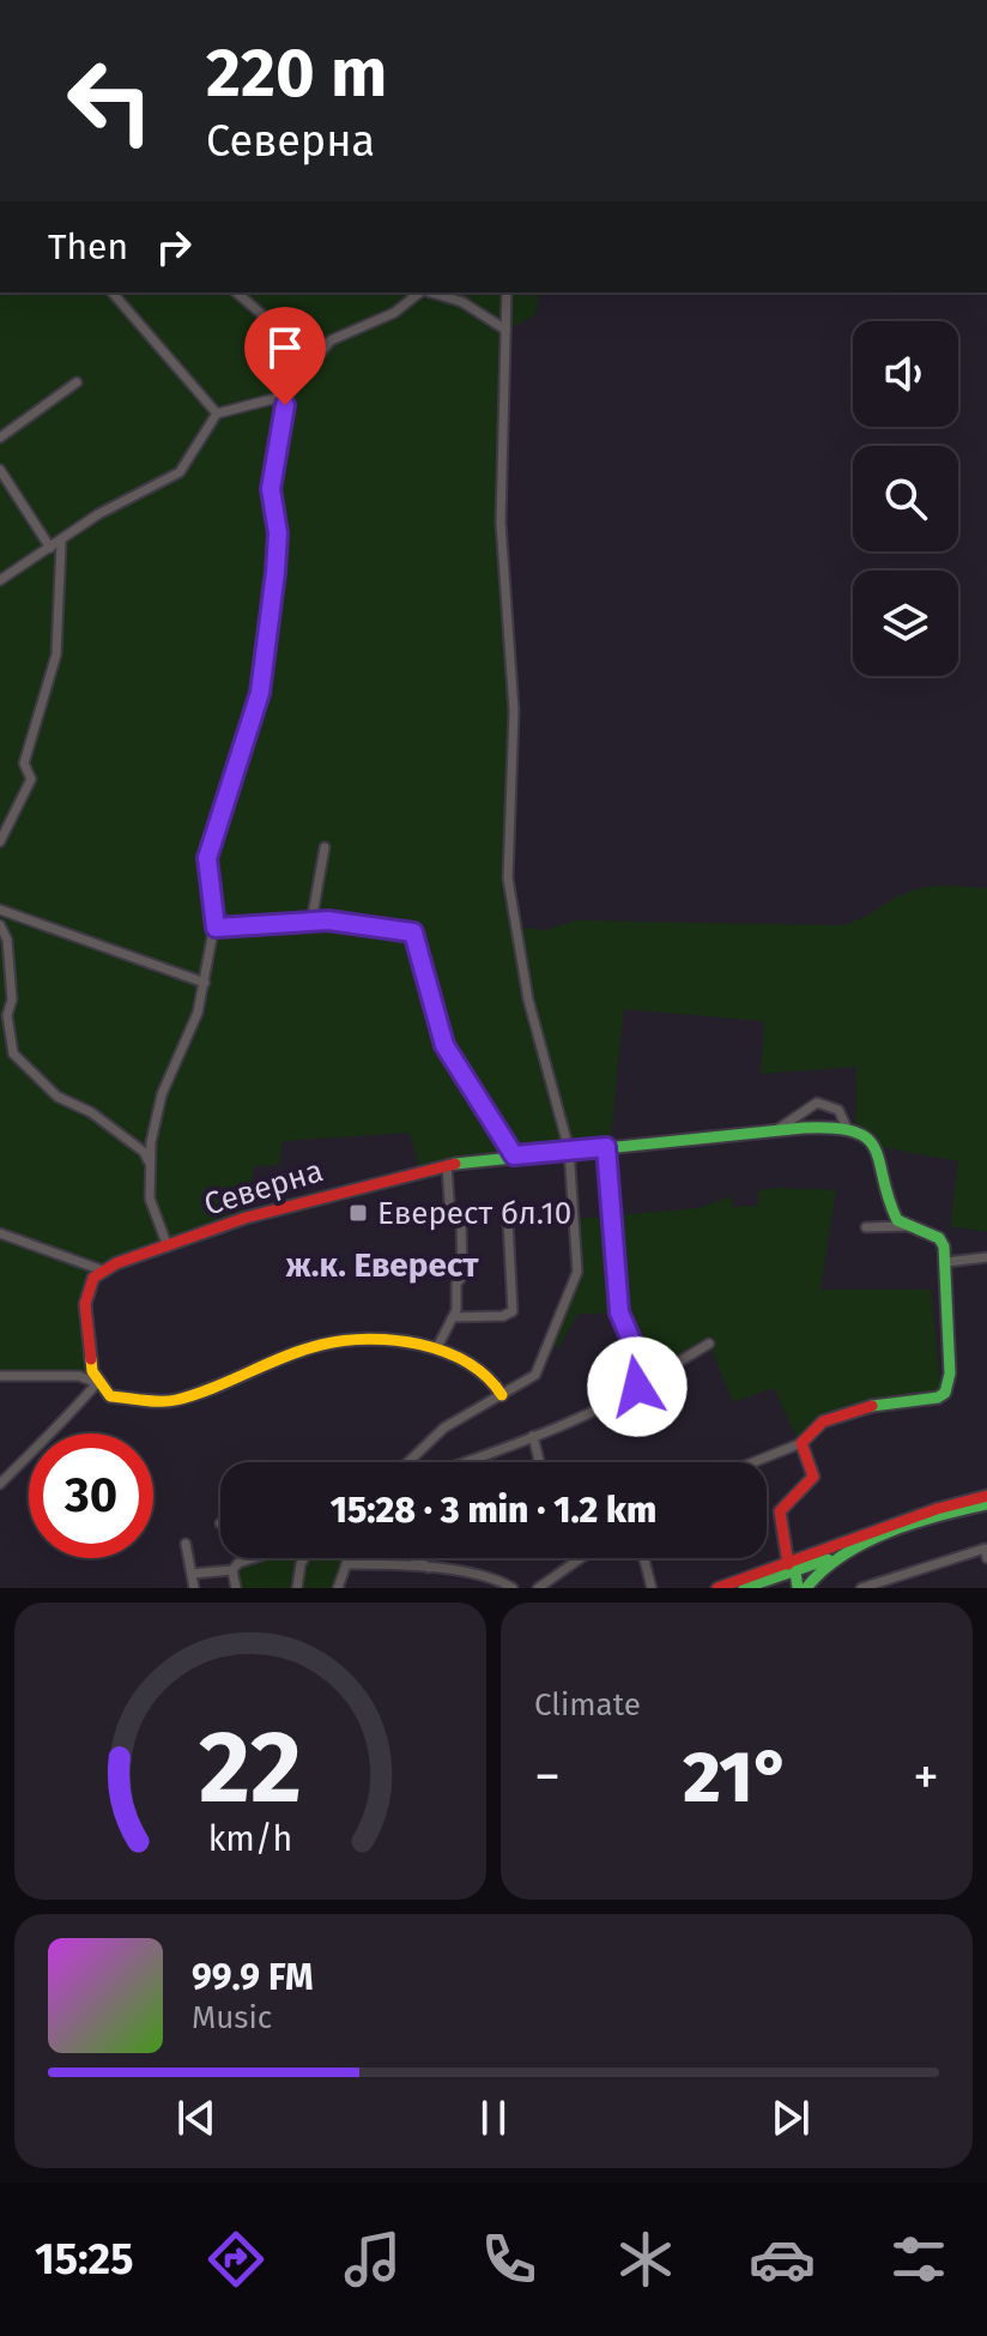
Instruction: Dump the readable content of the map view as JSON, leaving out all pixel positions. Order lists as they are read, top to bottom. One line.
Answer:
{"streets":{"street":["Северна"]},"districts":["ж.к. Еверест"],"places":{"transit":["Еверест бл.10"]},"page":{"turn":["220 m","Северна"],"then":"Then","limit":"30","trip":"15:28 · 3 min · 1.2 km","tile":"Climate","heat":["−","21°","+"],"song":["99.9 FM","Music"],"tabs":"15:25","gauge":["22","km/h"]}}
